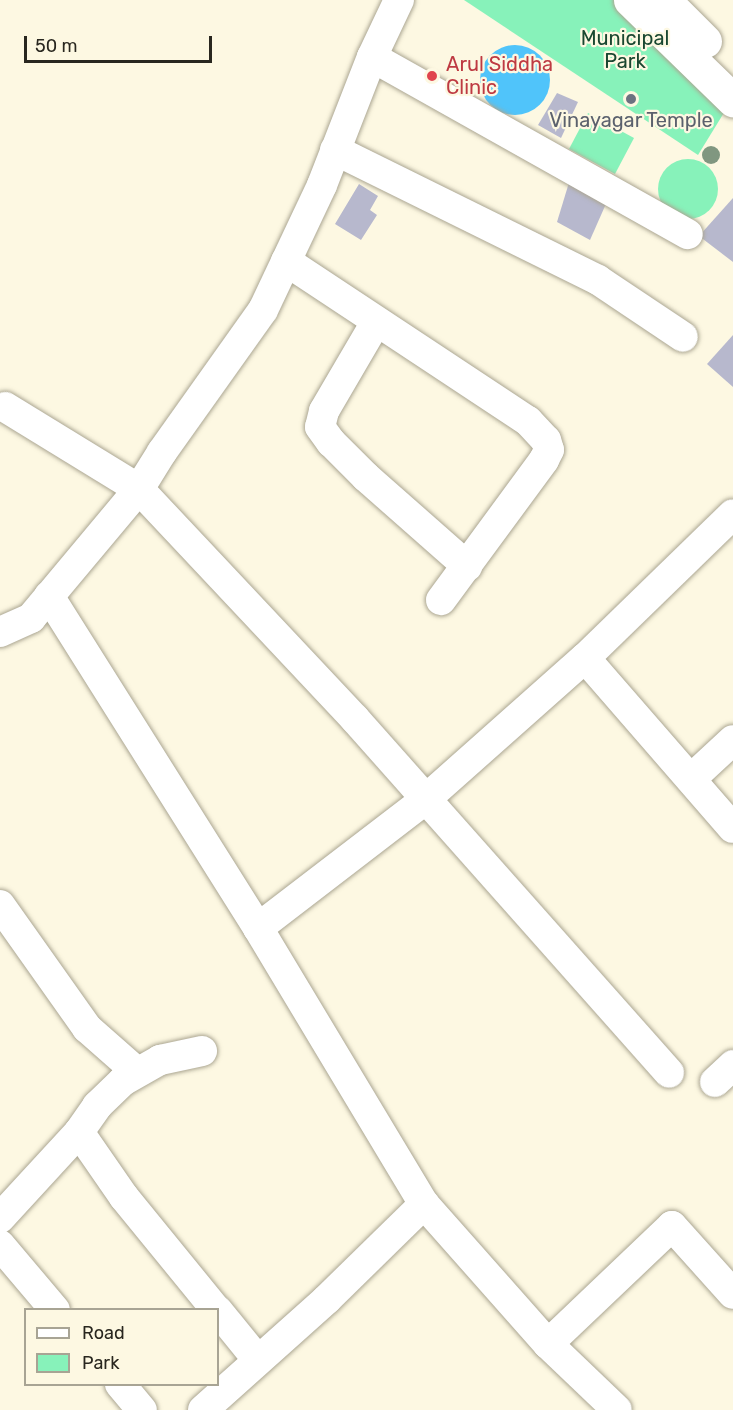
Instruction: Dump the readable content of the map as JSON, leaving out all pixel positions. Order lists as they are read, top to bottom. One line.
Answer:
{"parks":["Municipal Park"],"places":["Arul Siddha Clinic","Vinayagar Temple"],"legend":["Road","Park"],"scale_bar":"50 m"}
